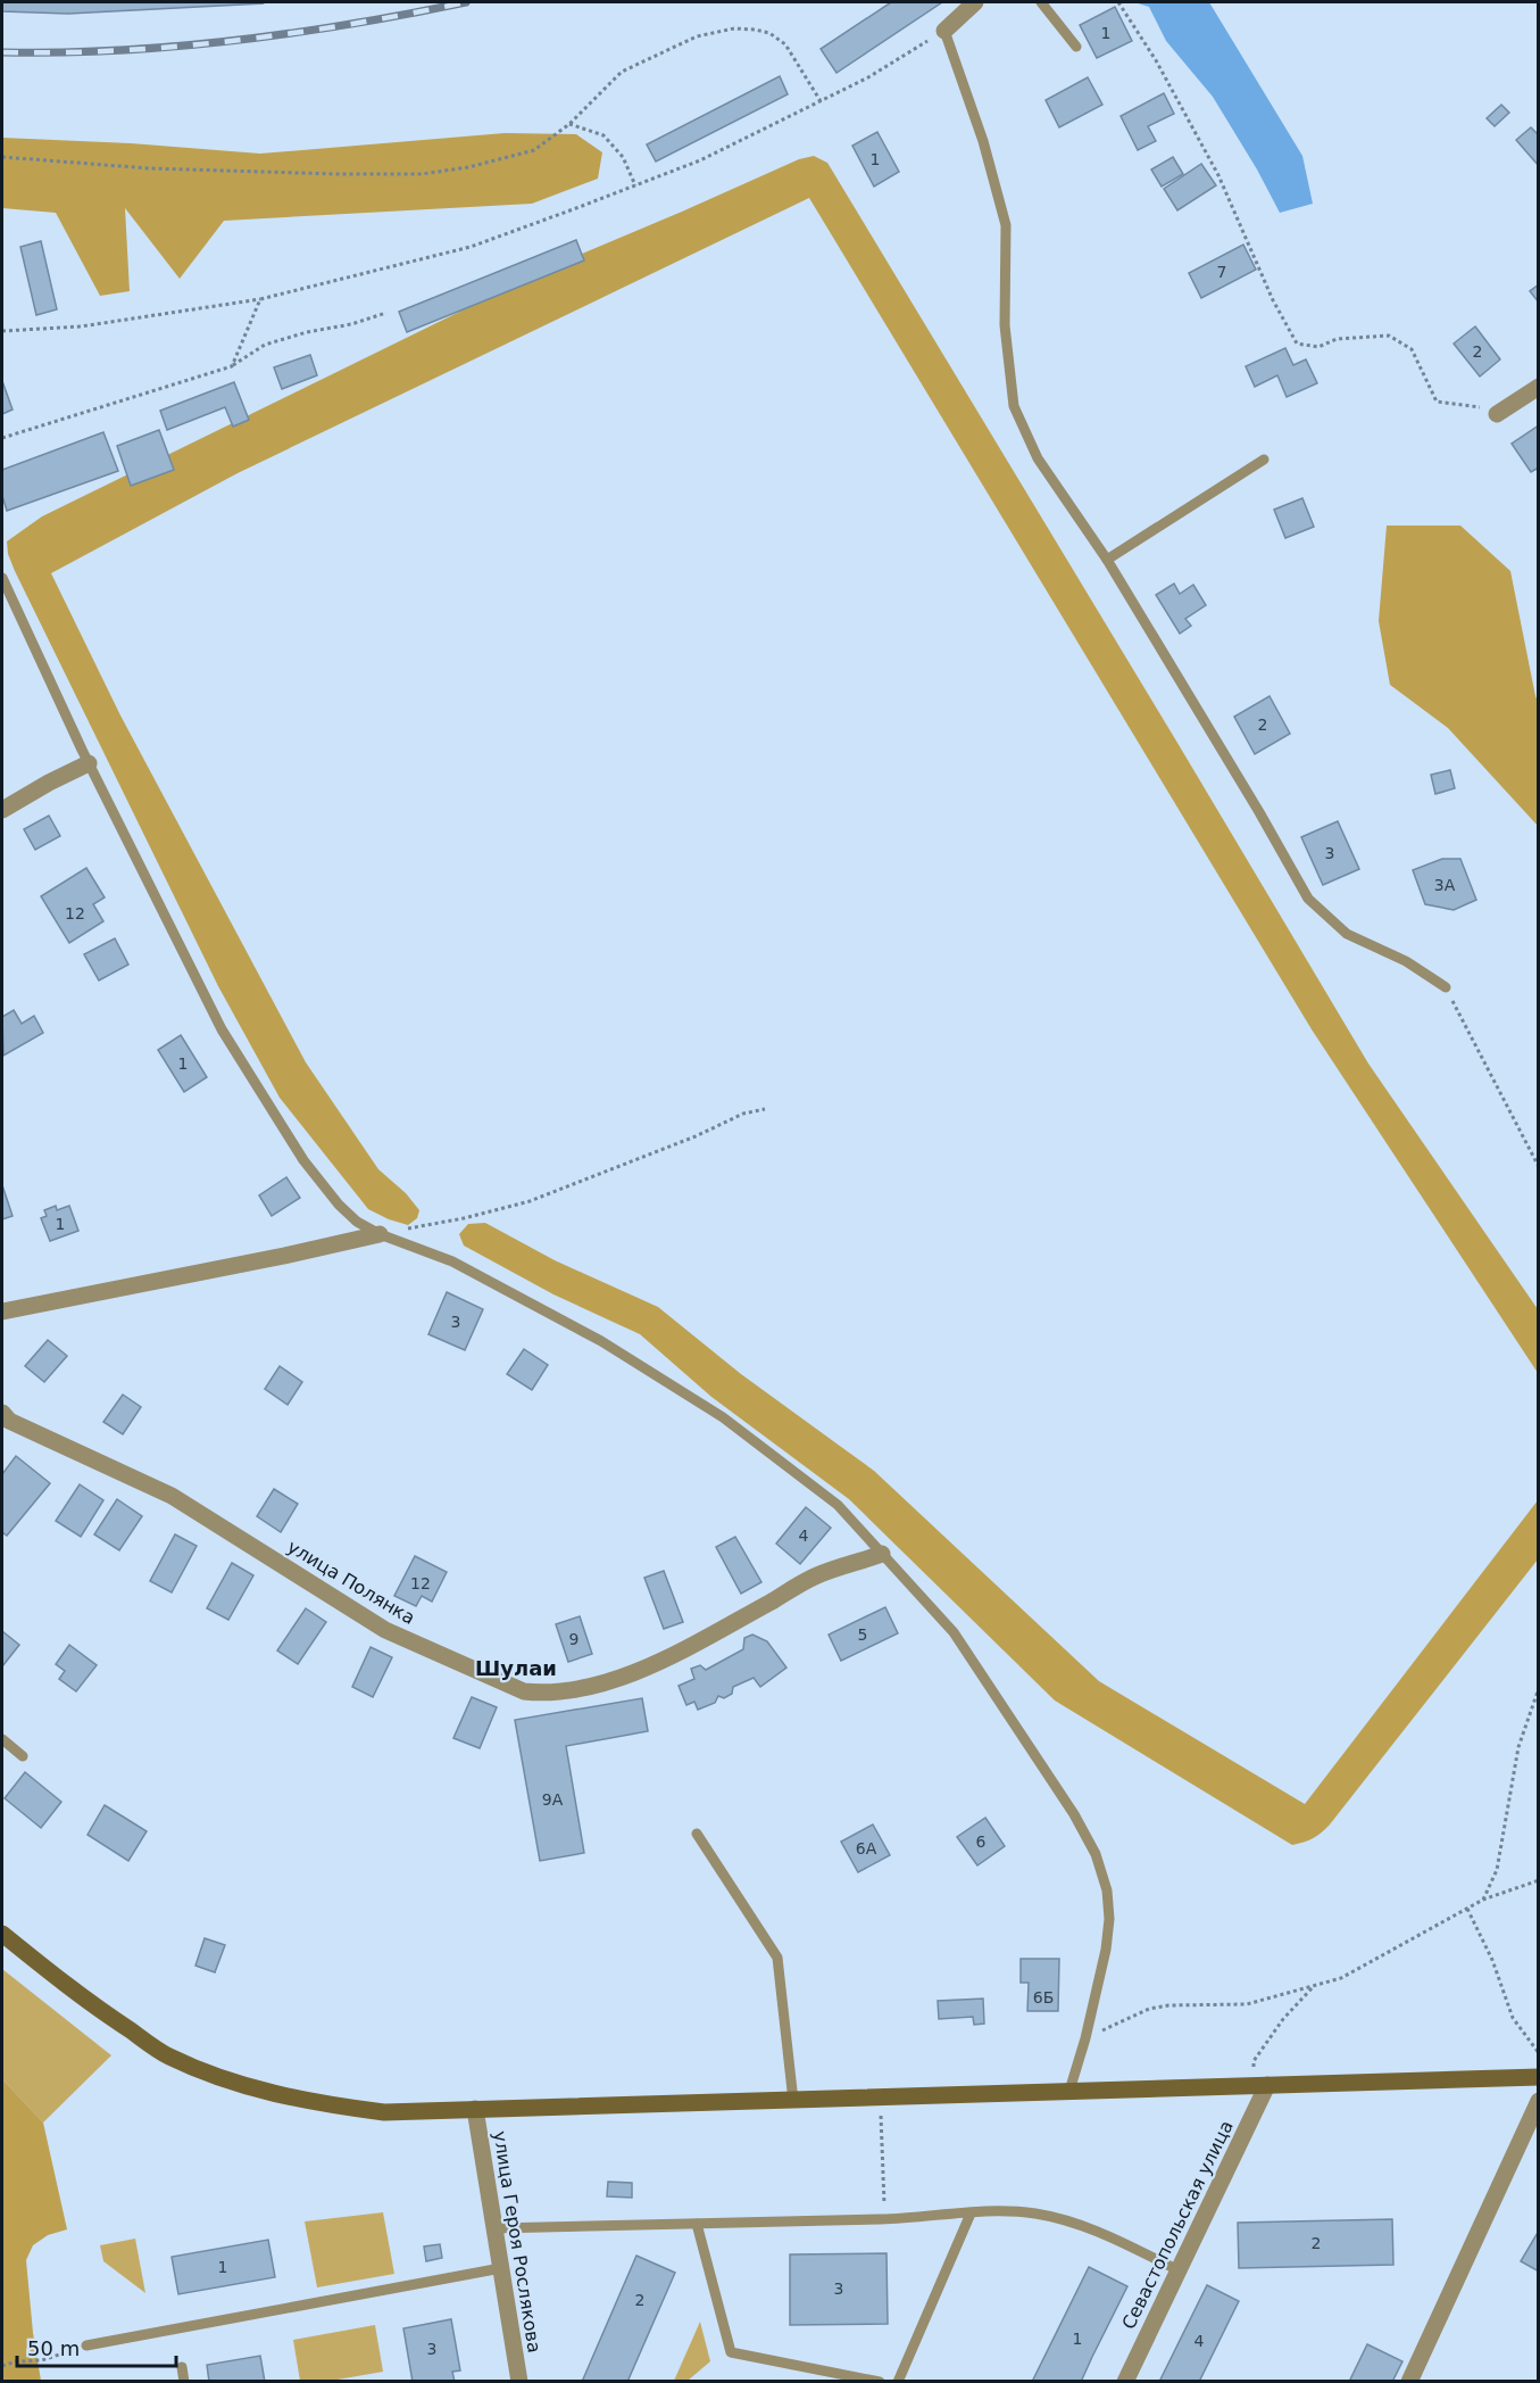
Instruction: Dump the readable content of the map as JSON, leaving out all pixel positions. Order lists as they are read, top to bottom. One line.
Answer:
{"streets":{"street":["улица Полянка","Севастопольская улица","улица Героя Рослякова"]},"districts":["Шулаи"],"house_numbers":["1","1","7","2","2","3","3А","12","1","1","3","4","12","5","9","9А","6","6А","6Б","2","1","3","2","1","4","3"],"scale_bar":"50 m"}
